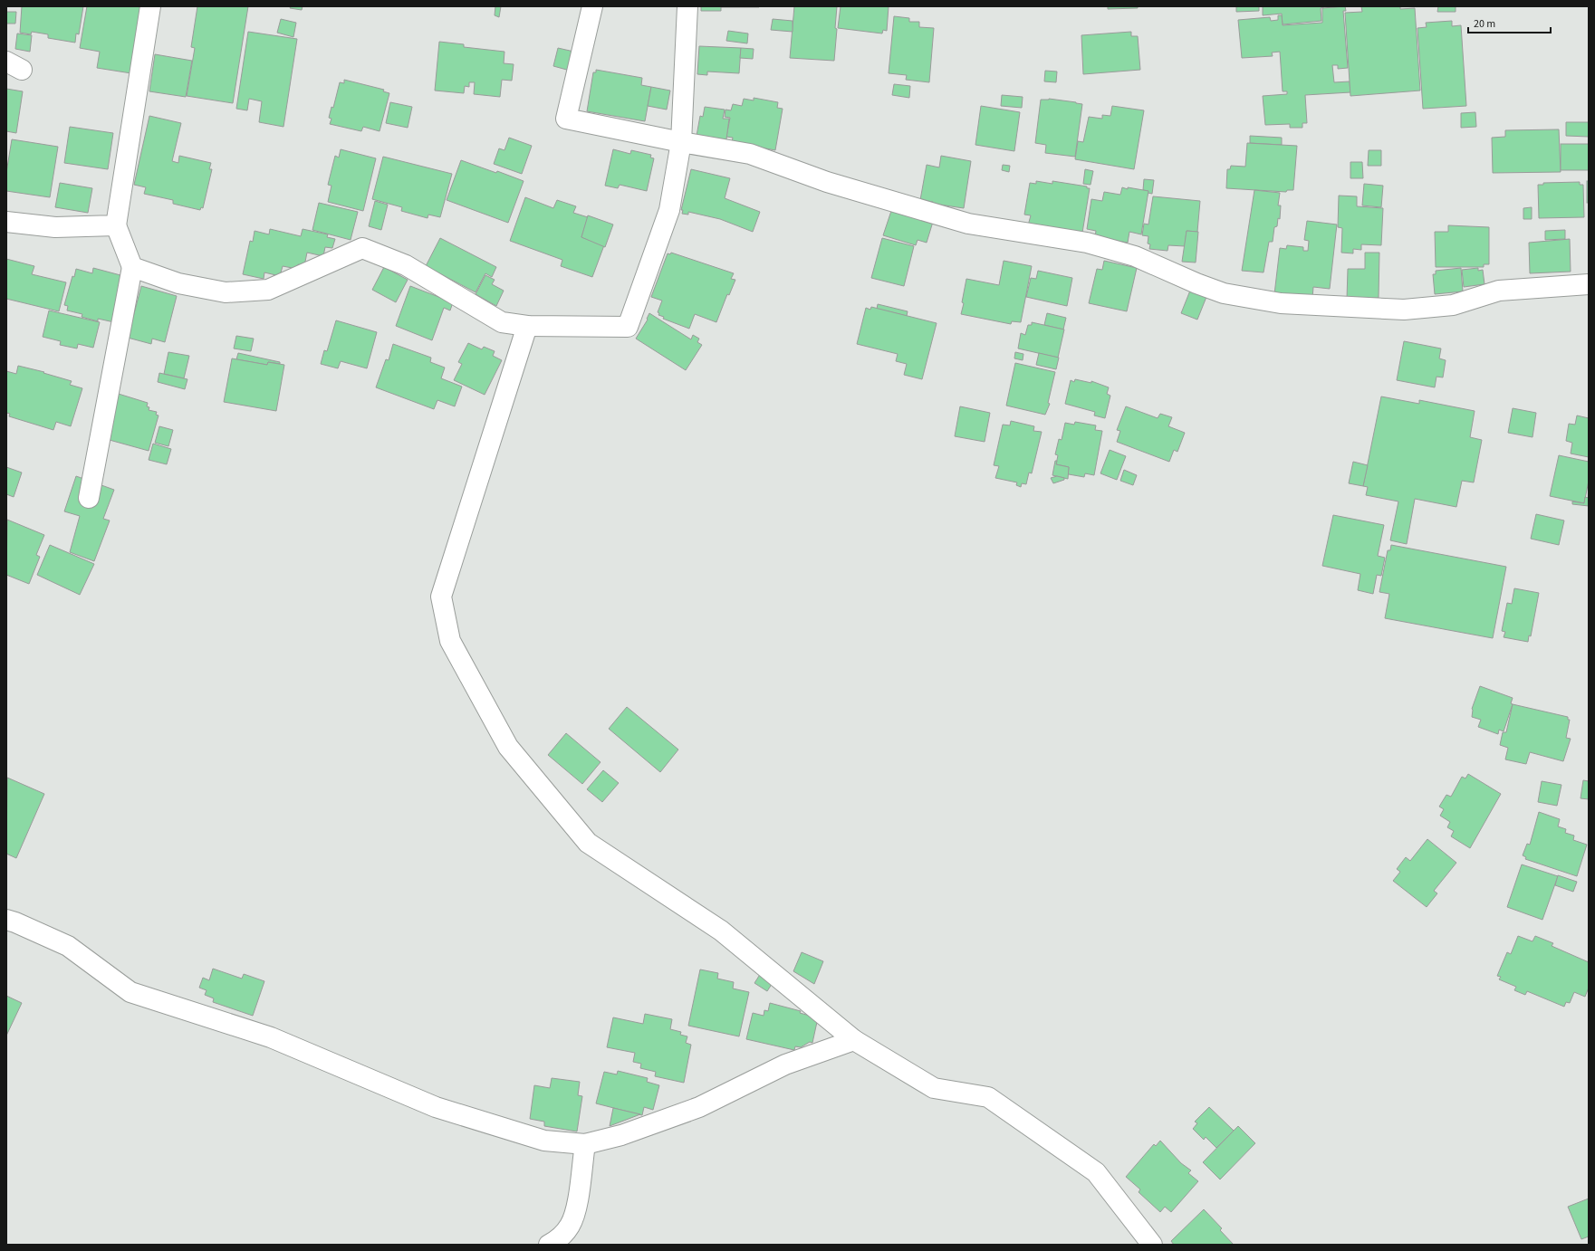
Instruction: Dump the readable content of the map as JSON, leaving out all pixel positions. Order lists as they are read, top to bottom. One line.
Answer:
{"scale_bar":"20 m"}
